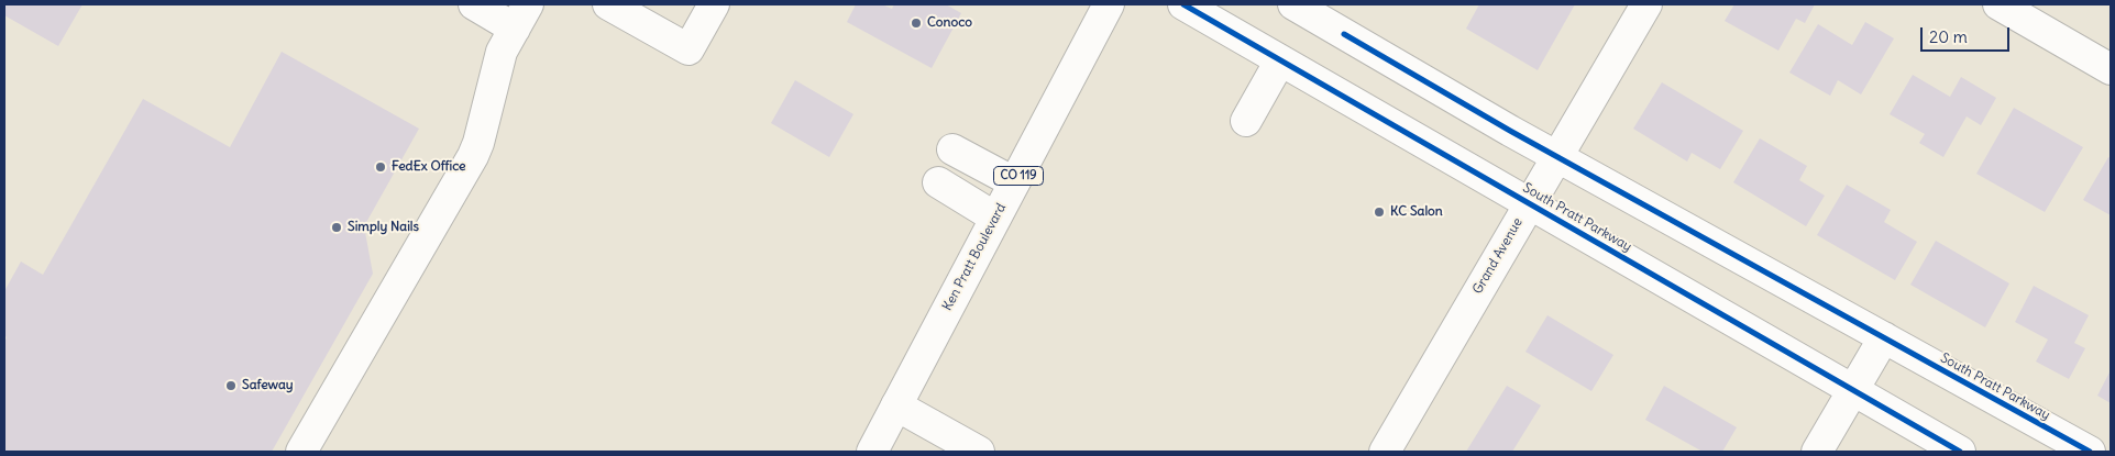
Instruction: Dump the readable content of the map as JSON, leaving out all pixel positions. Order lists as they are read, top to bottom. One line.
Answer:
{"streets":{"main road":["CO 119","South Pratt Parkway","Grand Avenue","Ken Pratt Boulevard"]},"crossings":[["South Pratt Parkway","Grand Avenue"]],"places":["Conoco","FedEx Office","KC Salon","Simply Nails","Safeway"],"scale_bar":"20 m"}
